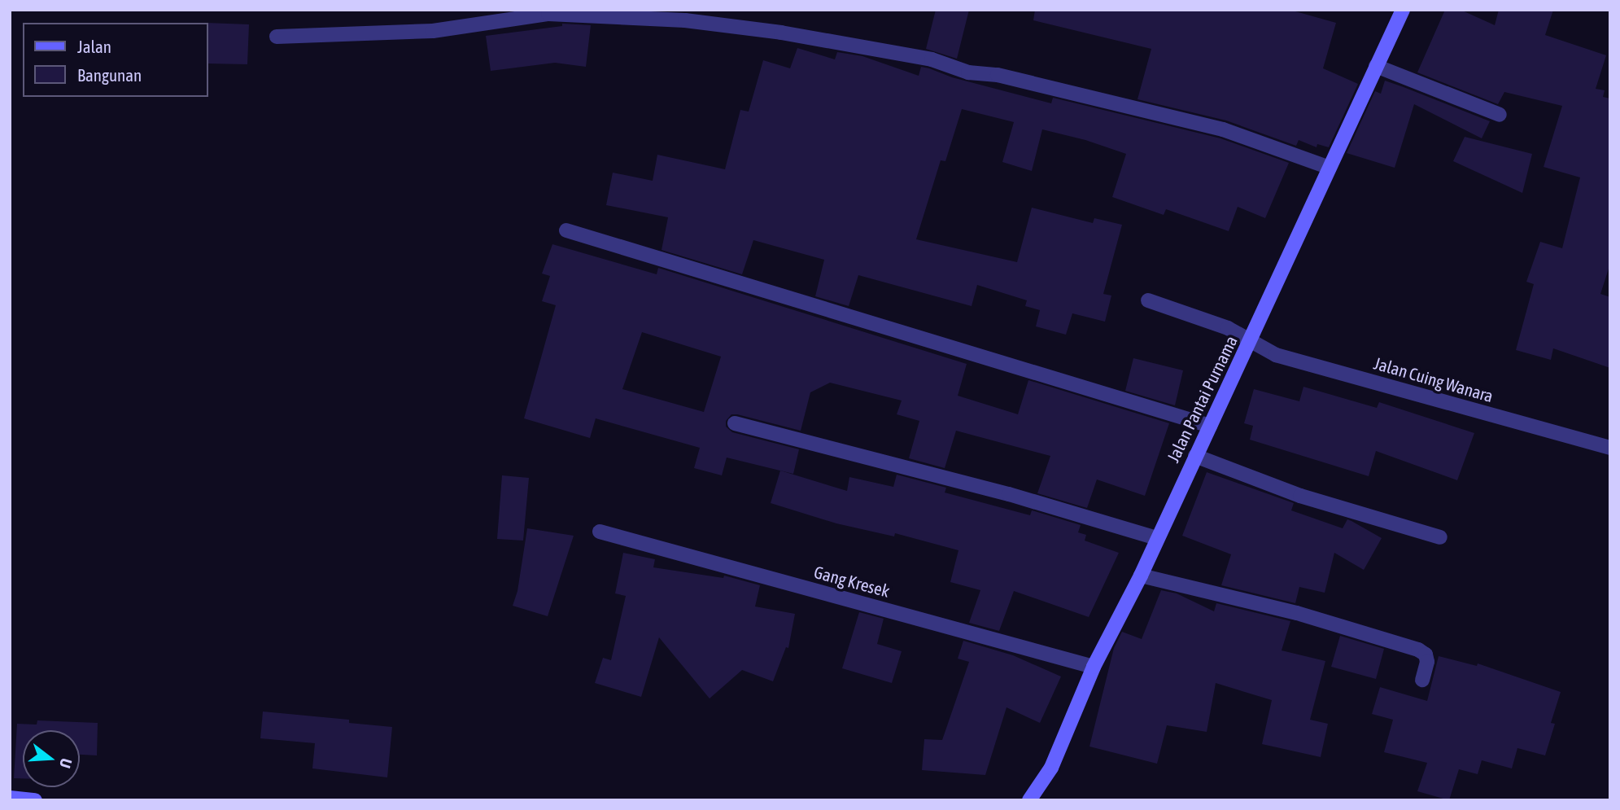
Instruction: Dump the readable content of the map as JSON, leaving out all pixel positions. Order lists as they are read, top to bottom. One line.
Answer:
{"streets":{"street":["Jalan Cuing Wanara","Jalan Pantai Purnama","Gang Kresek"]},"crossings":[["Jalan Cuing Wanara","Jalan Pantai Purnama"],["Jalan Pantai Purnama","Gang Kresek"]],"legend":["Jalan","Bangunan"],"north":"right"}
